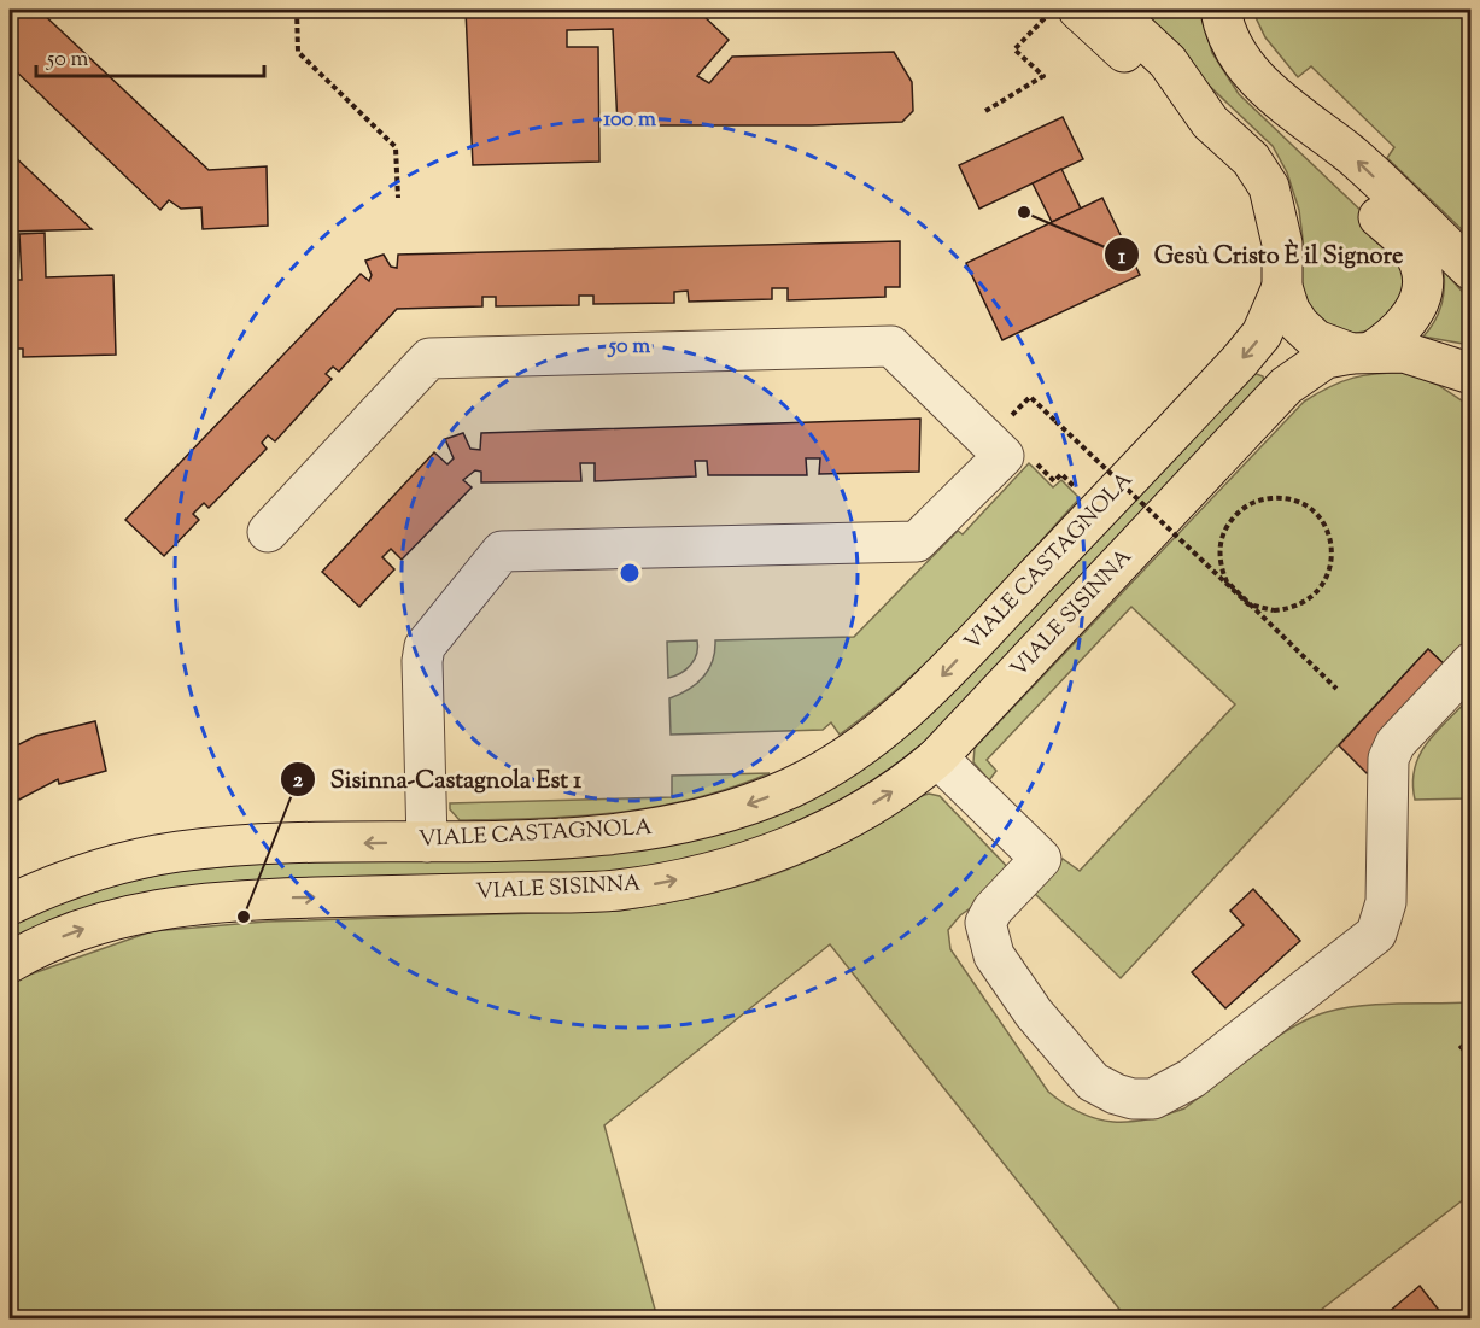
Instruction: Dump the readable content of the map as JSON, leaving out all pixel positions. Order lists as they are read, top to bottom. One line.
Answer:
{"streets":{"main road":["VIALE CASTAGNOLA","VIALE SISINNA"]},"one_way":["VIALE CASTAGNOLA","VIALE SISINNA"],"places":["Gesù Cristo È il Signore","Sisinna-Castagnola Est 1"],"scale_bar":"50 m","rings":["100 m","50 m"]}
